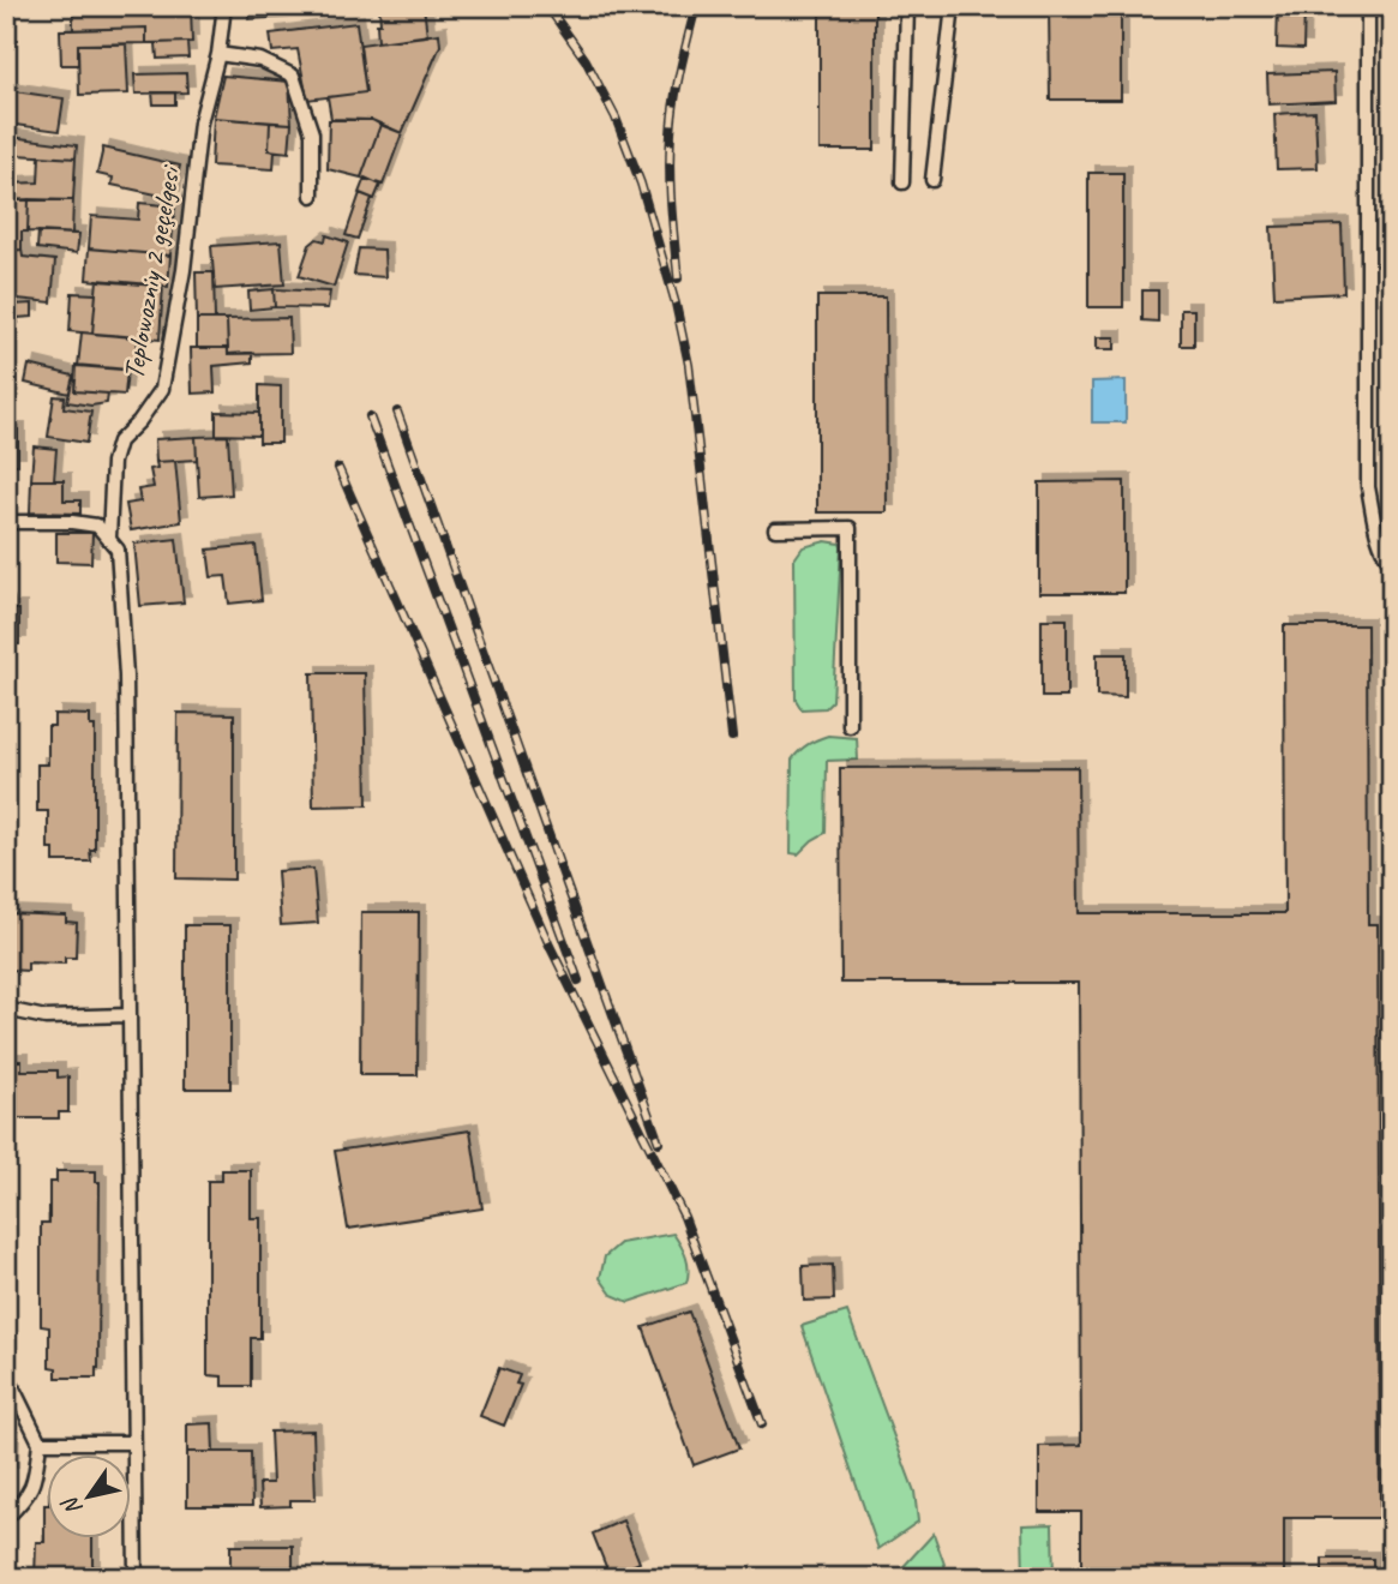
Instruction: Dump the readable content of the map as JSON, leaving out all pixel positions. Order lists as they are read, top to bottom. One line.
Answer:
{"streets":{"lane":["Teplowozniy 2 geçelgesi"]},"north":"bottom left"}
